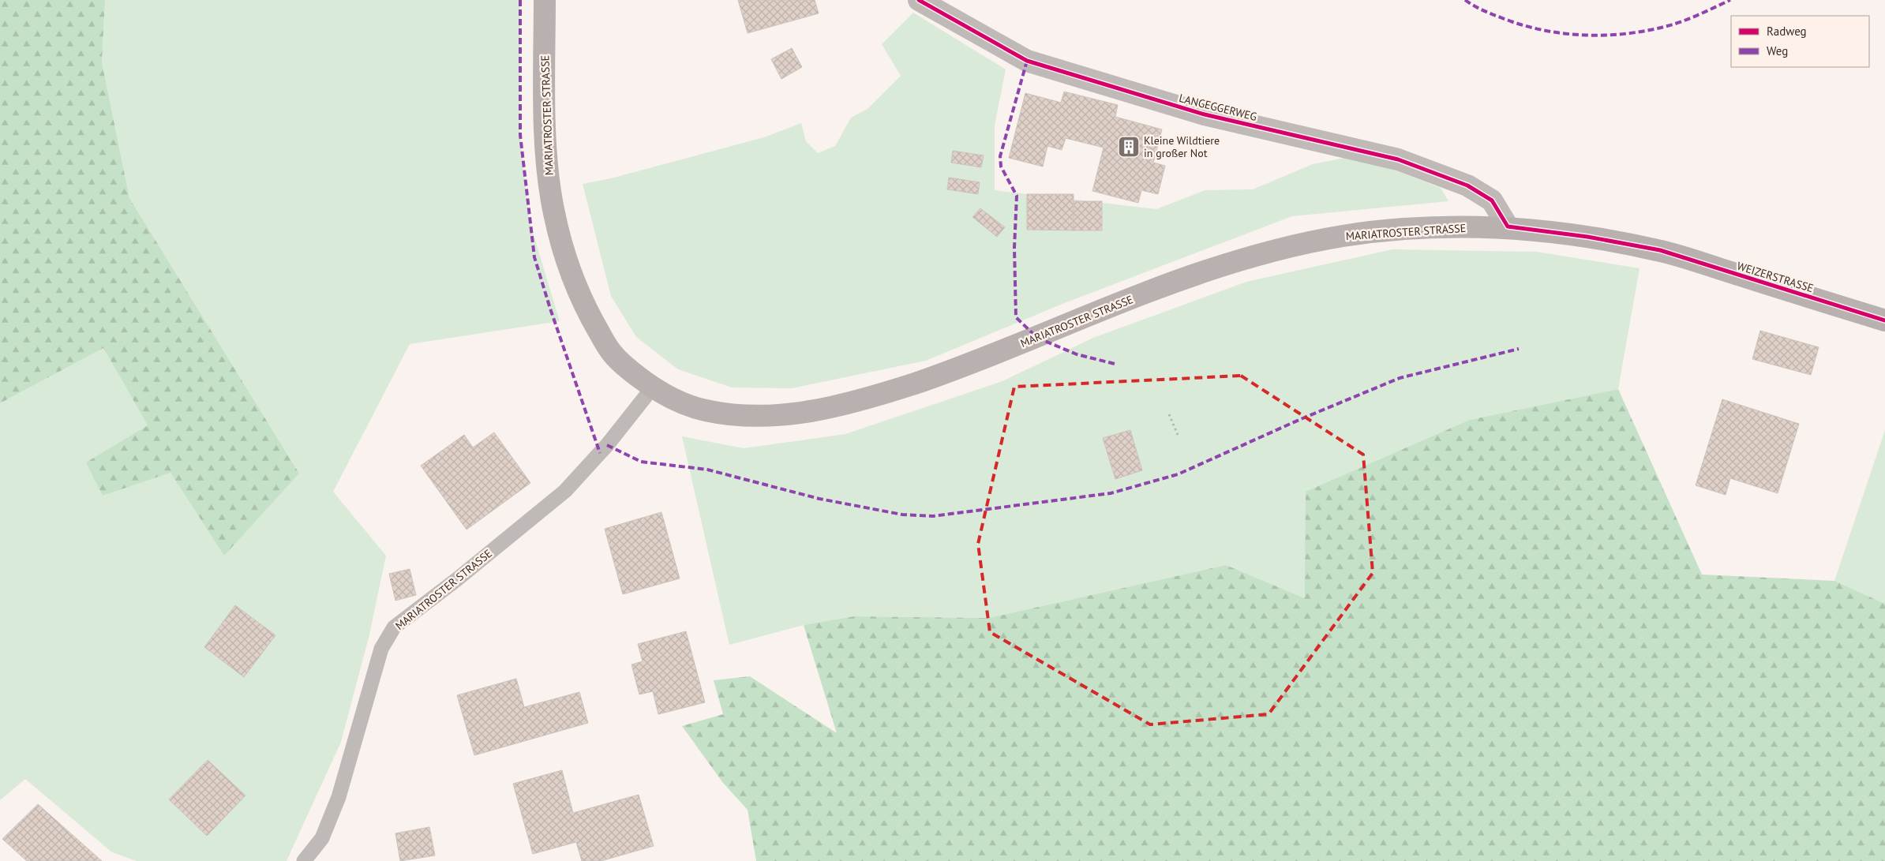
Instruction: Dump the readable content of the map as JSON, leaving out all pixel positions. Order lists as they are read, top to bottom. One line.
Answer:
{"streets":{"main road":["MARIATROSTER STRASSE","WEIZERSTRASSE"],"street":["LANGEGGERWEG"]},"crossings":[["LANGEGGERWEG","MARIATROSTER STRASSE"],["MARIATROSTER STRASSE","WEIZERSTRASSE"]],"places":{"building":["Kleine Wildtiere in großer Not"]},"legend":["Radweg","Weg"]}
